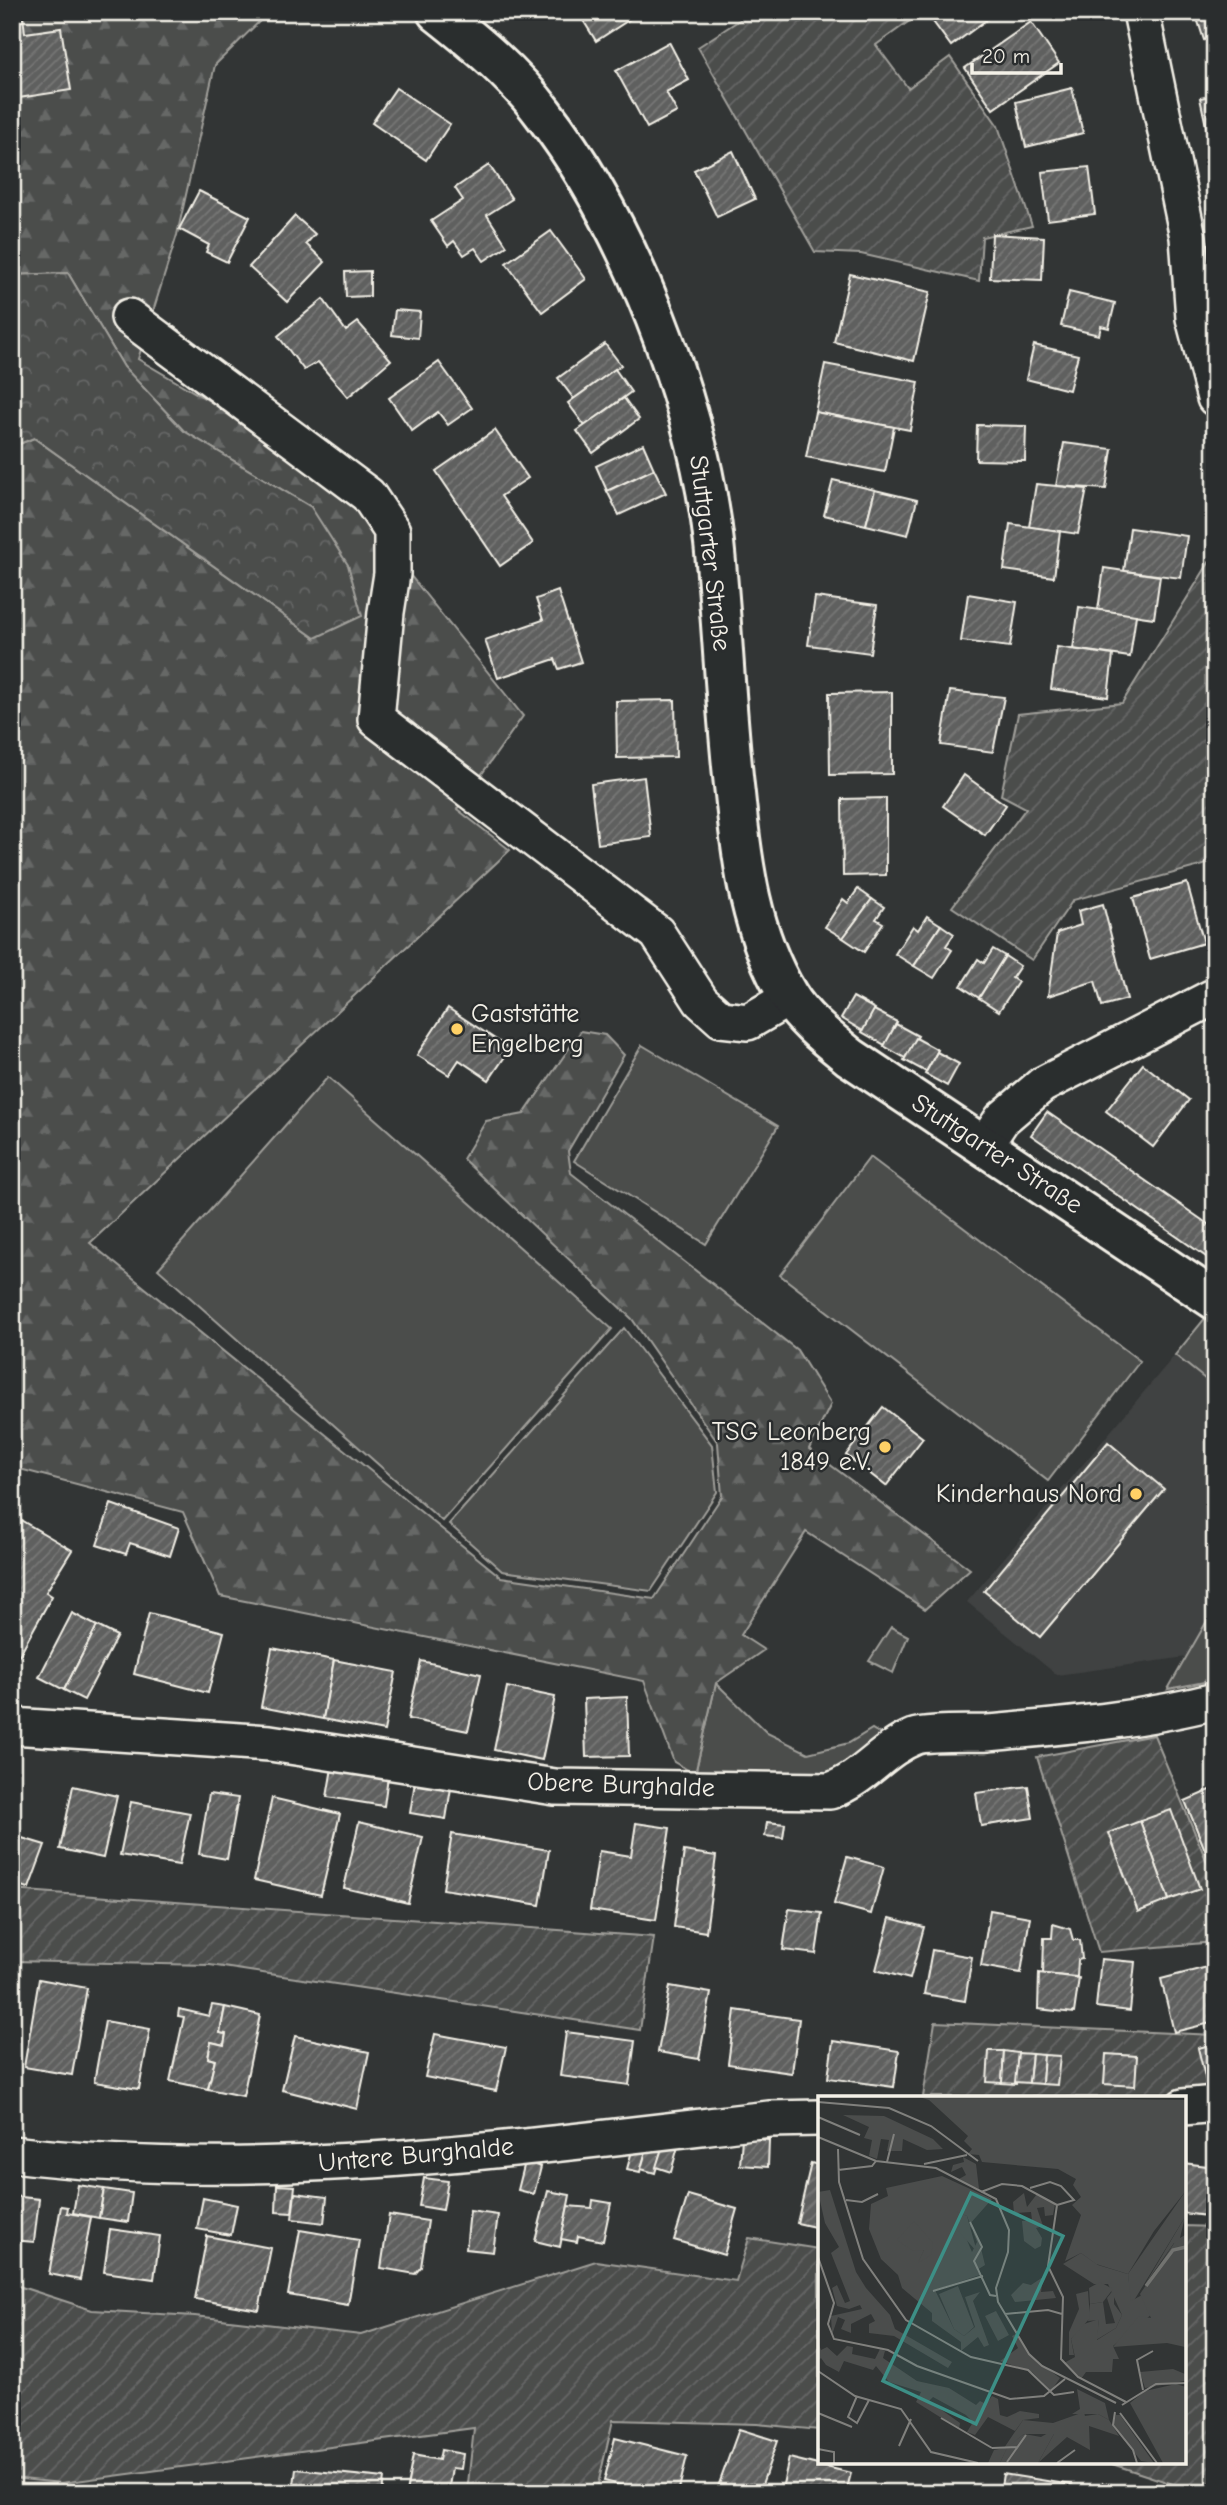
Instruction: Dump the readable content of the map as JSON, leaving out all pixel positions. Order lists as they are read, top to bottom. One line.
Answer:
{"streets":{"main road":["Stuttgarter Straße"],"street":["Obere Burghalde","Untere Burghalde"]},"places":["Gaststätte Engelberg","TSG Leonberg 1849 e.V.","Kinderhaus Nord"],"scale_bar":"20 m"}
